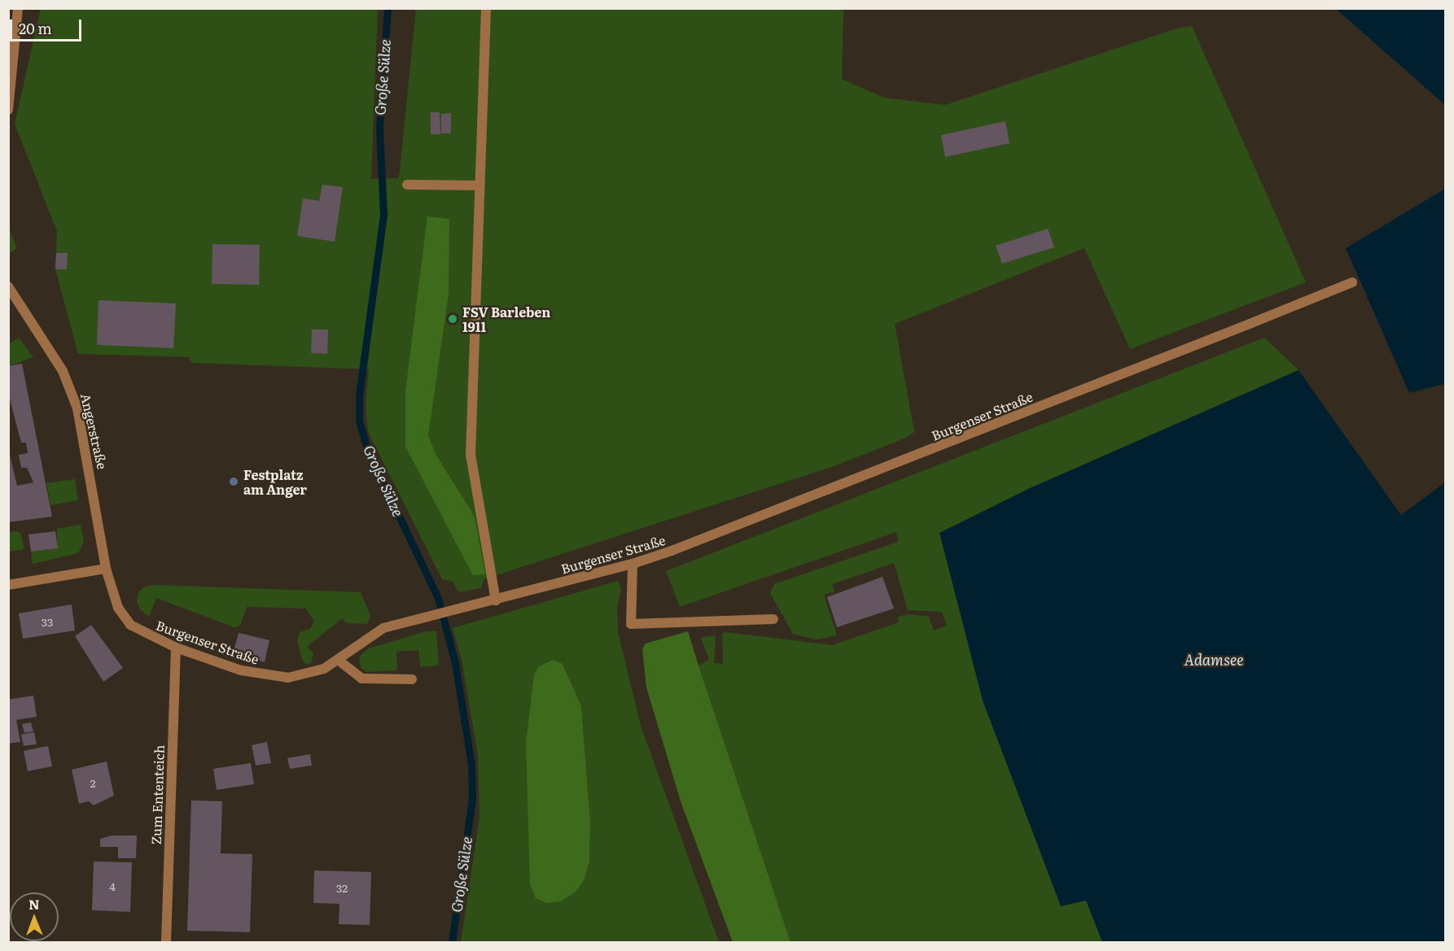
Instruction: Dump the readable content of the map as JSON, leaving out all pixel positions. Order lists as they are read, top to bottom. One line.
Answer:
{"streets":{"street":["Burgenser Straße","Angerstraße","Zum Ententeich"]},"crossings":[["Burgenser Straße","Angerstraße"],["Burgenser Straße","Zum Ententeich"]],"water":["Große Sülze","Adamsee"],"places":["FSV Barleben 1911","Festplatz am Anger"],"house_numbers":["33","2","4","32"],"scale_bar":"20 m","north":"top"}
